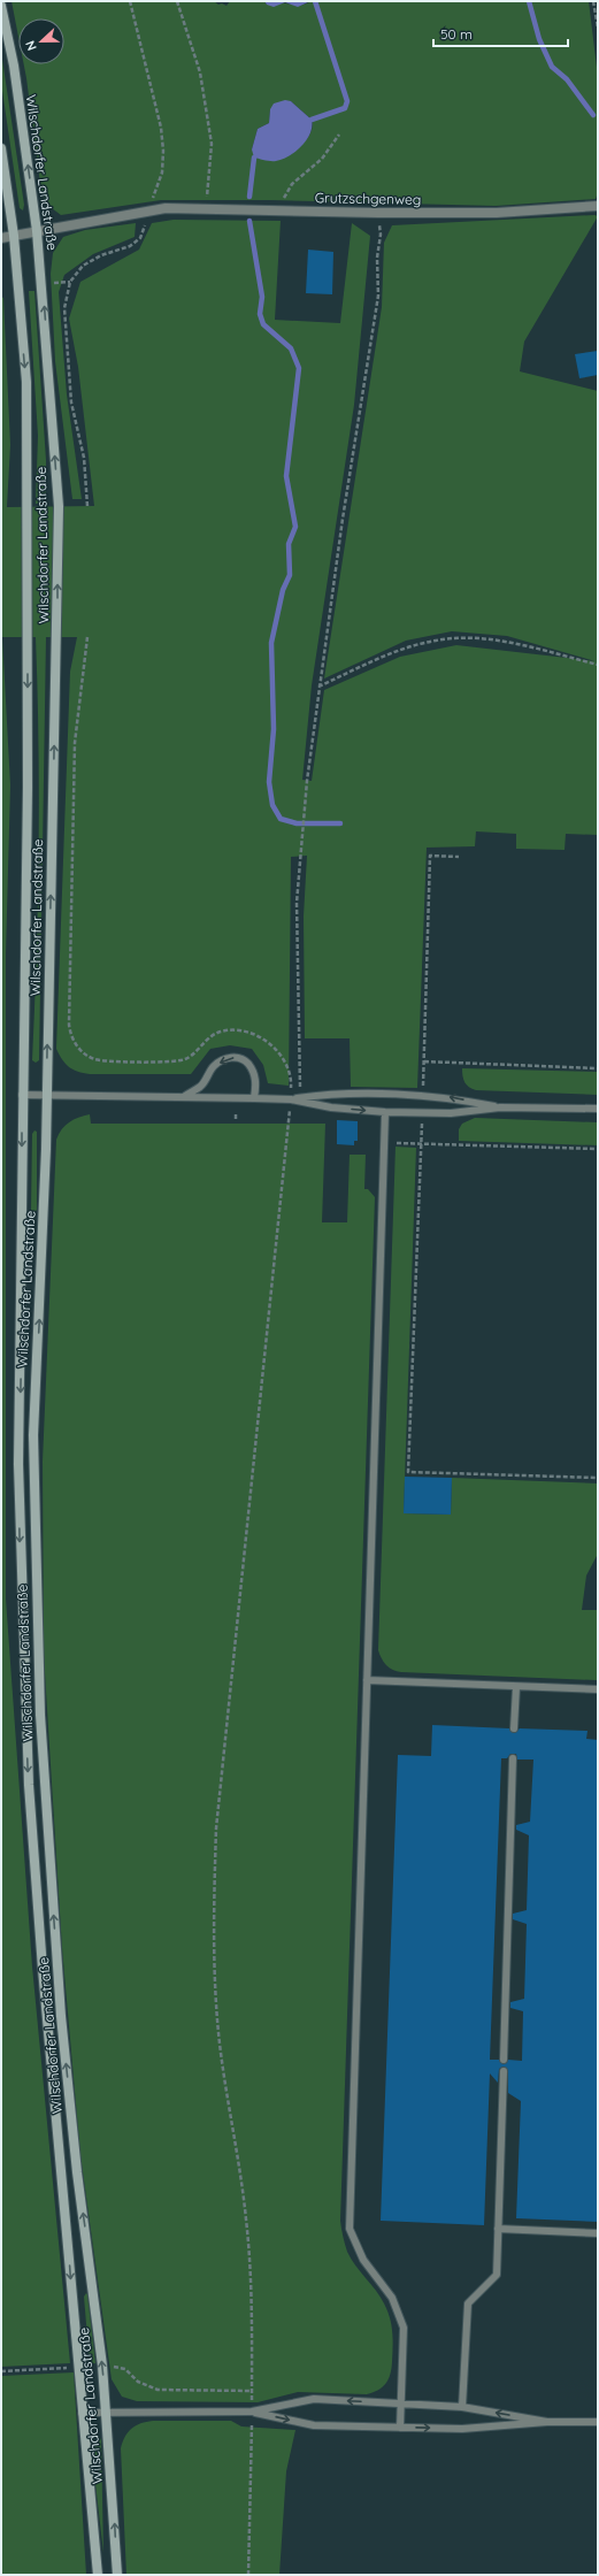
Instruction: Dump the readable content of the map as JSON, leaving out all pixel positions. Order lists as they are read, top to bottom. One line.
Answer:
{"streets":{"main road":["Wilschdorfer Landstraße"],"street":["Grutzschgenweg"]},"crossings":[["Wilschdorfer Landstraße","Grutzschgenweg"]],"scale_bar":"50 m","north":"left"}
